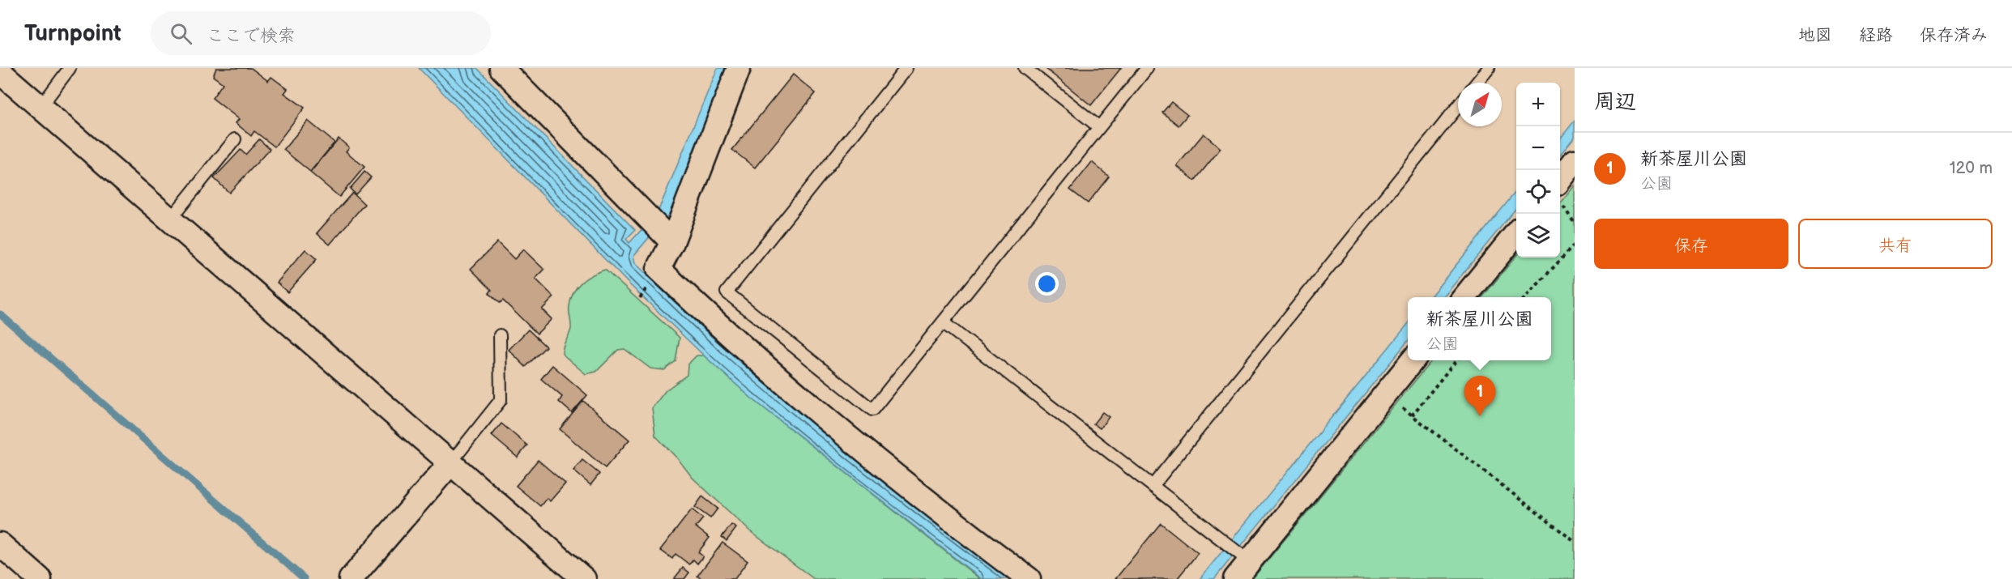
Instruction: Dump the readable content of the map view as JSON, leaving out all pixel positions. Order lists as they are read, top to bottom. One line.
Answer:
{"north":"top right","page":{"header":"Turnpoint","search":"ここで検索","nav":["地図","経路","保存済み"],"heading":"周辺","map_buttons":["+","−"],"list":[{"mark":"1","name":"新茶屋川公園","note":"公園","value":"120 m"}],"buttons":["保存","共有"],"popup":["新茶屋川公園","公園"],"pins":"1"}}
